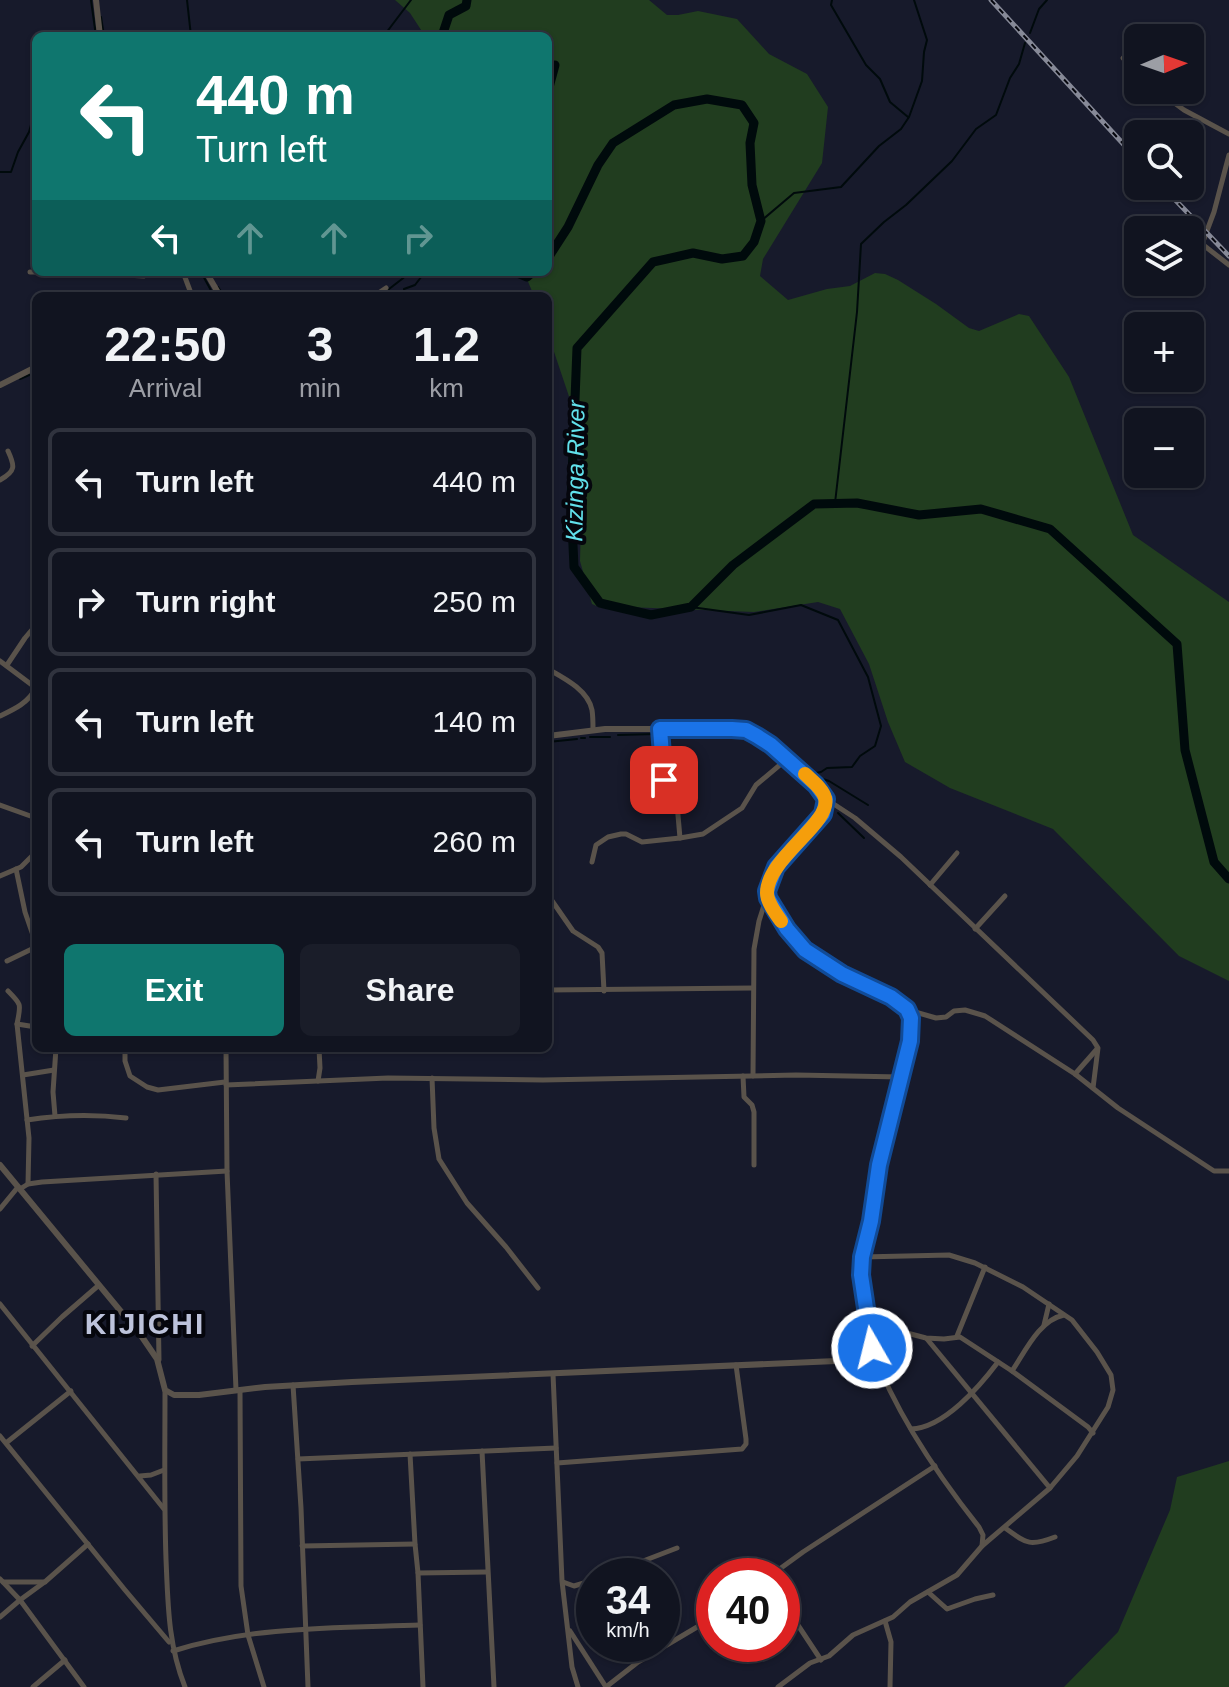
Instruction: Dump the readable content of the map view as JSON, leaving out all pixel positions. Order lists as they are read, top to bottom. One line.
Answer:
{"districts":["KIJICHI"],"water":["Kizinga River"],"north":"right","page":{"map_buttons":["+","−"],"turn":["440 m","Turn left"],"eta":["22:50","Arrival","3","min","1.2","km"],"list":[{"name":"Turn left","value":"440 m"},{"name":"Turn right","value":"250 m"},{"name":"Turn left","value":"140 m"},{"name":"Turn left","value":"260 m"}],"buttons":["Exit","Share"],"speed":"34 km/h","limit":"40"}}
